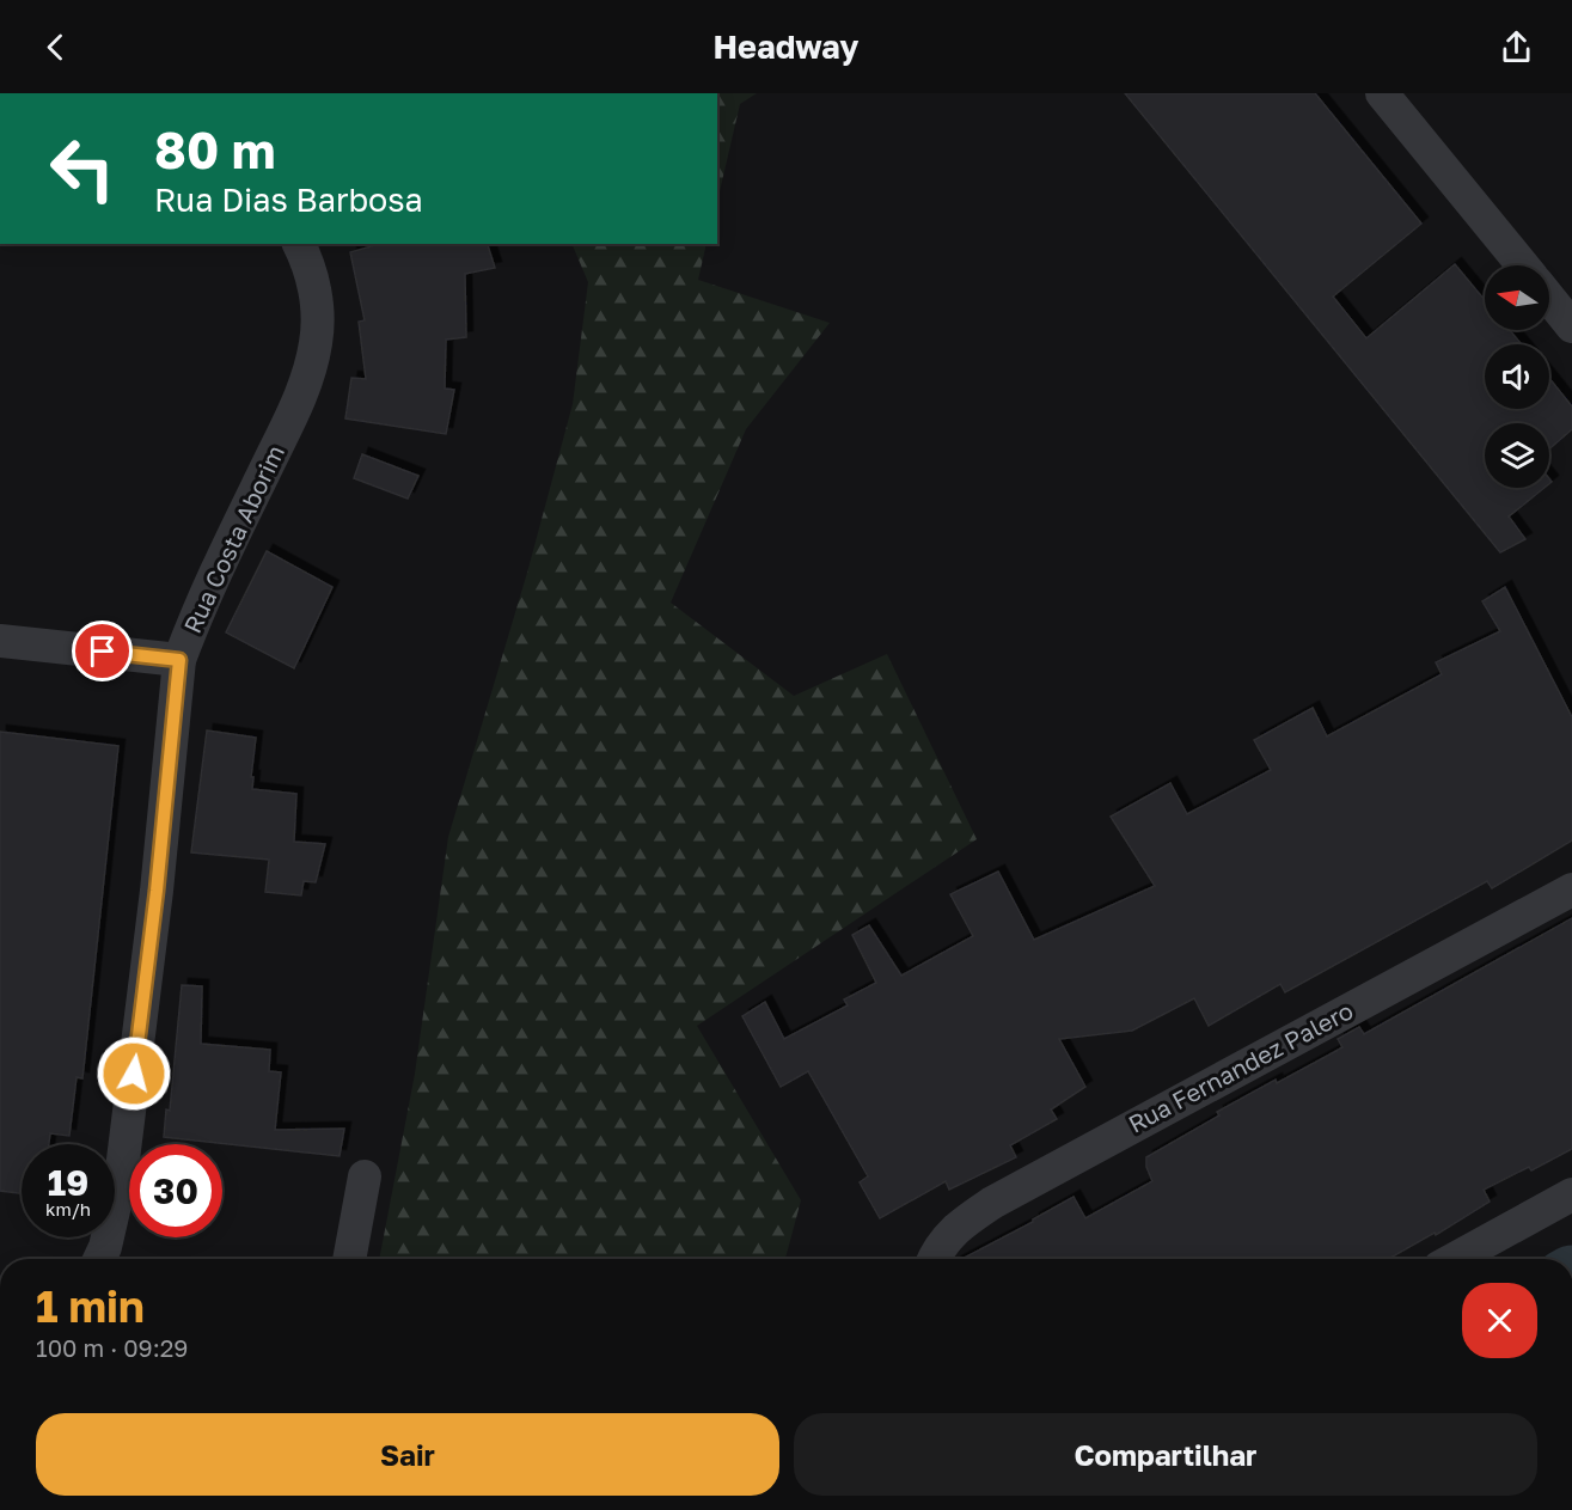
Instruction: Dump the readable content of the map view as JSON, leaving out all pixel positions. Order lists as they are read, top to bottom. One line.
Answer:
{"streets":{"street":["Rua Costa Aborim","Rua Fernandez Palero"]},"north":"left","page":{"header":"Headway","turn":["80 m","Rua Dias Barbosa"],"speed":"19 km/h","limit":"30","heading":["1 min","100 m · 09:29"],"buttons":["Sair","Compartilhar"]}}
